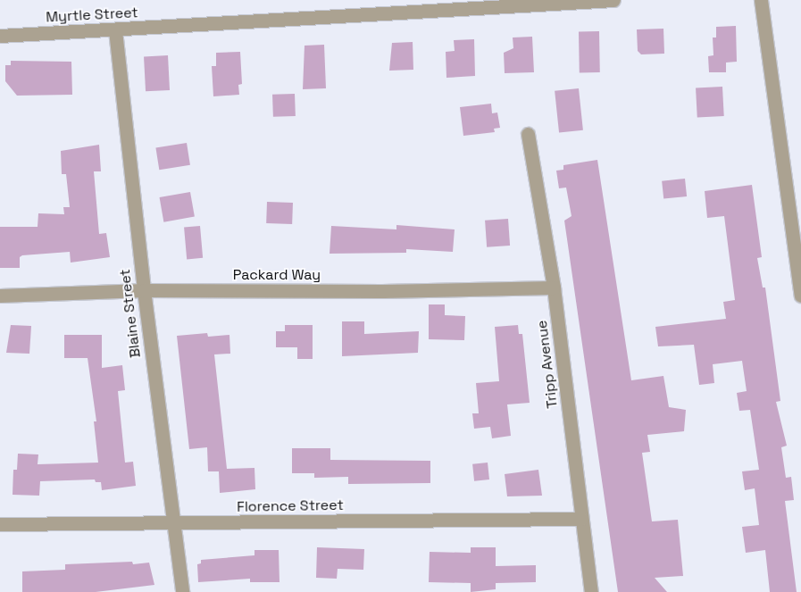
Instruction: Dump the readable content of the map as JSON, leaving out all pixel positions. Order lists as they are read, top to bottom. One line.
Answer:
{"streets":{"street":["Myrtle Street","Packard Way","Blaine Street","Tripp Avenue","Florence Street"]},"crossings":[["Myrtle Street","Blaine Street"],["Packard Way","Blaine Street"],["Packard Way","Tripp Avenue"],["Blaine Street","Florence Street"],["Tripp Avenue","Florence Street"]]}
